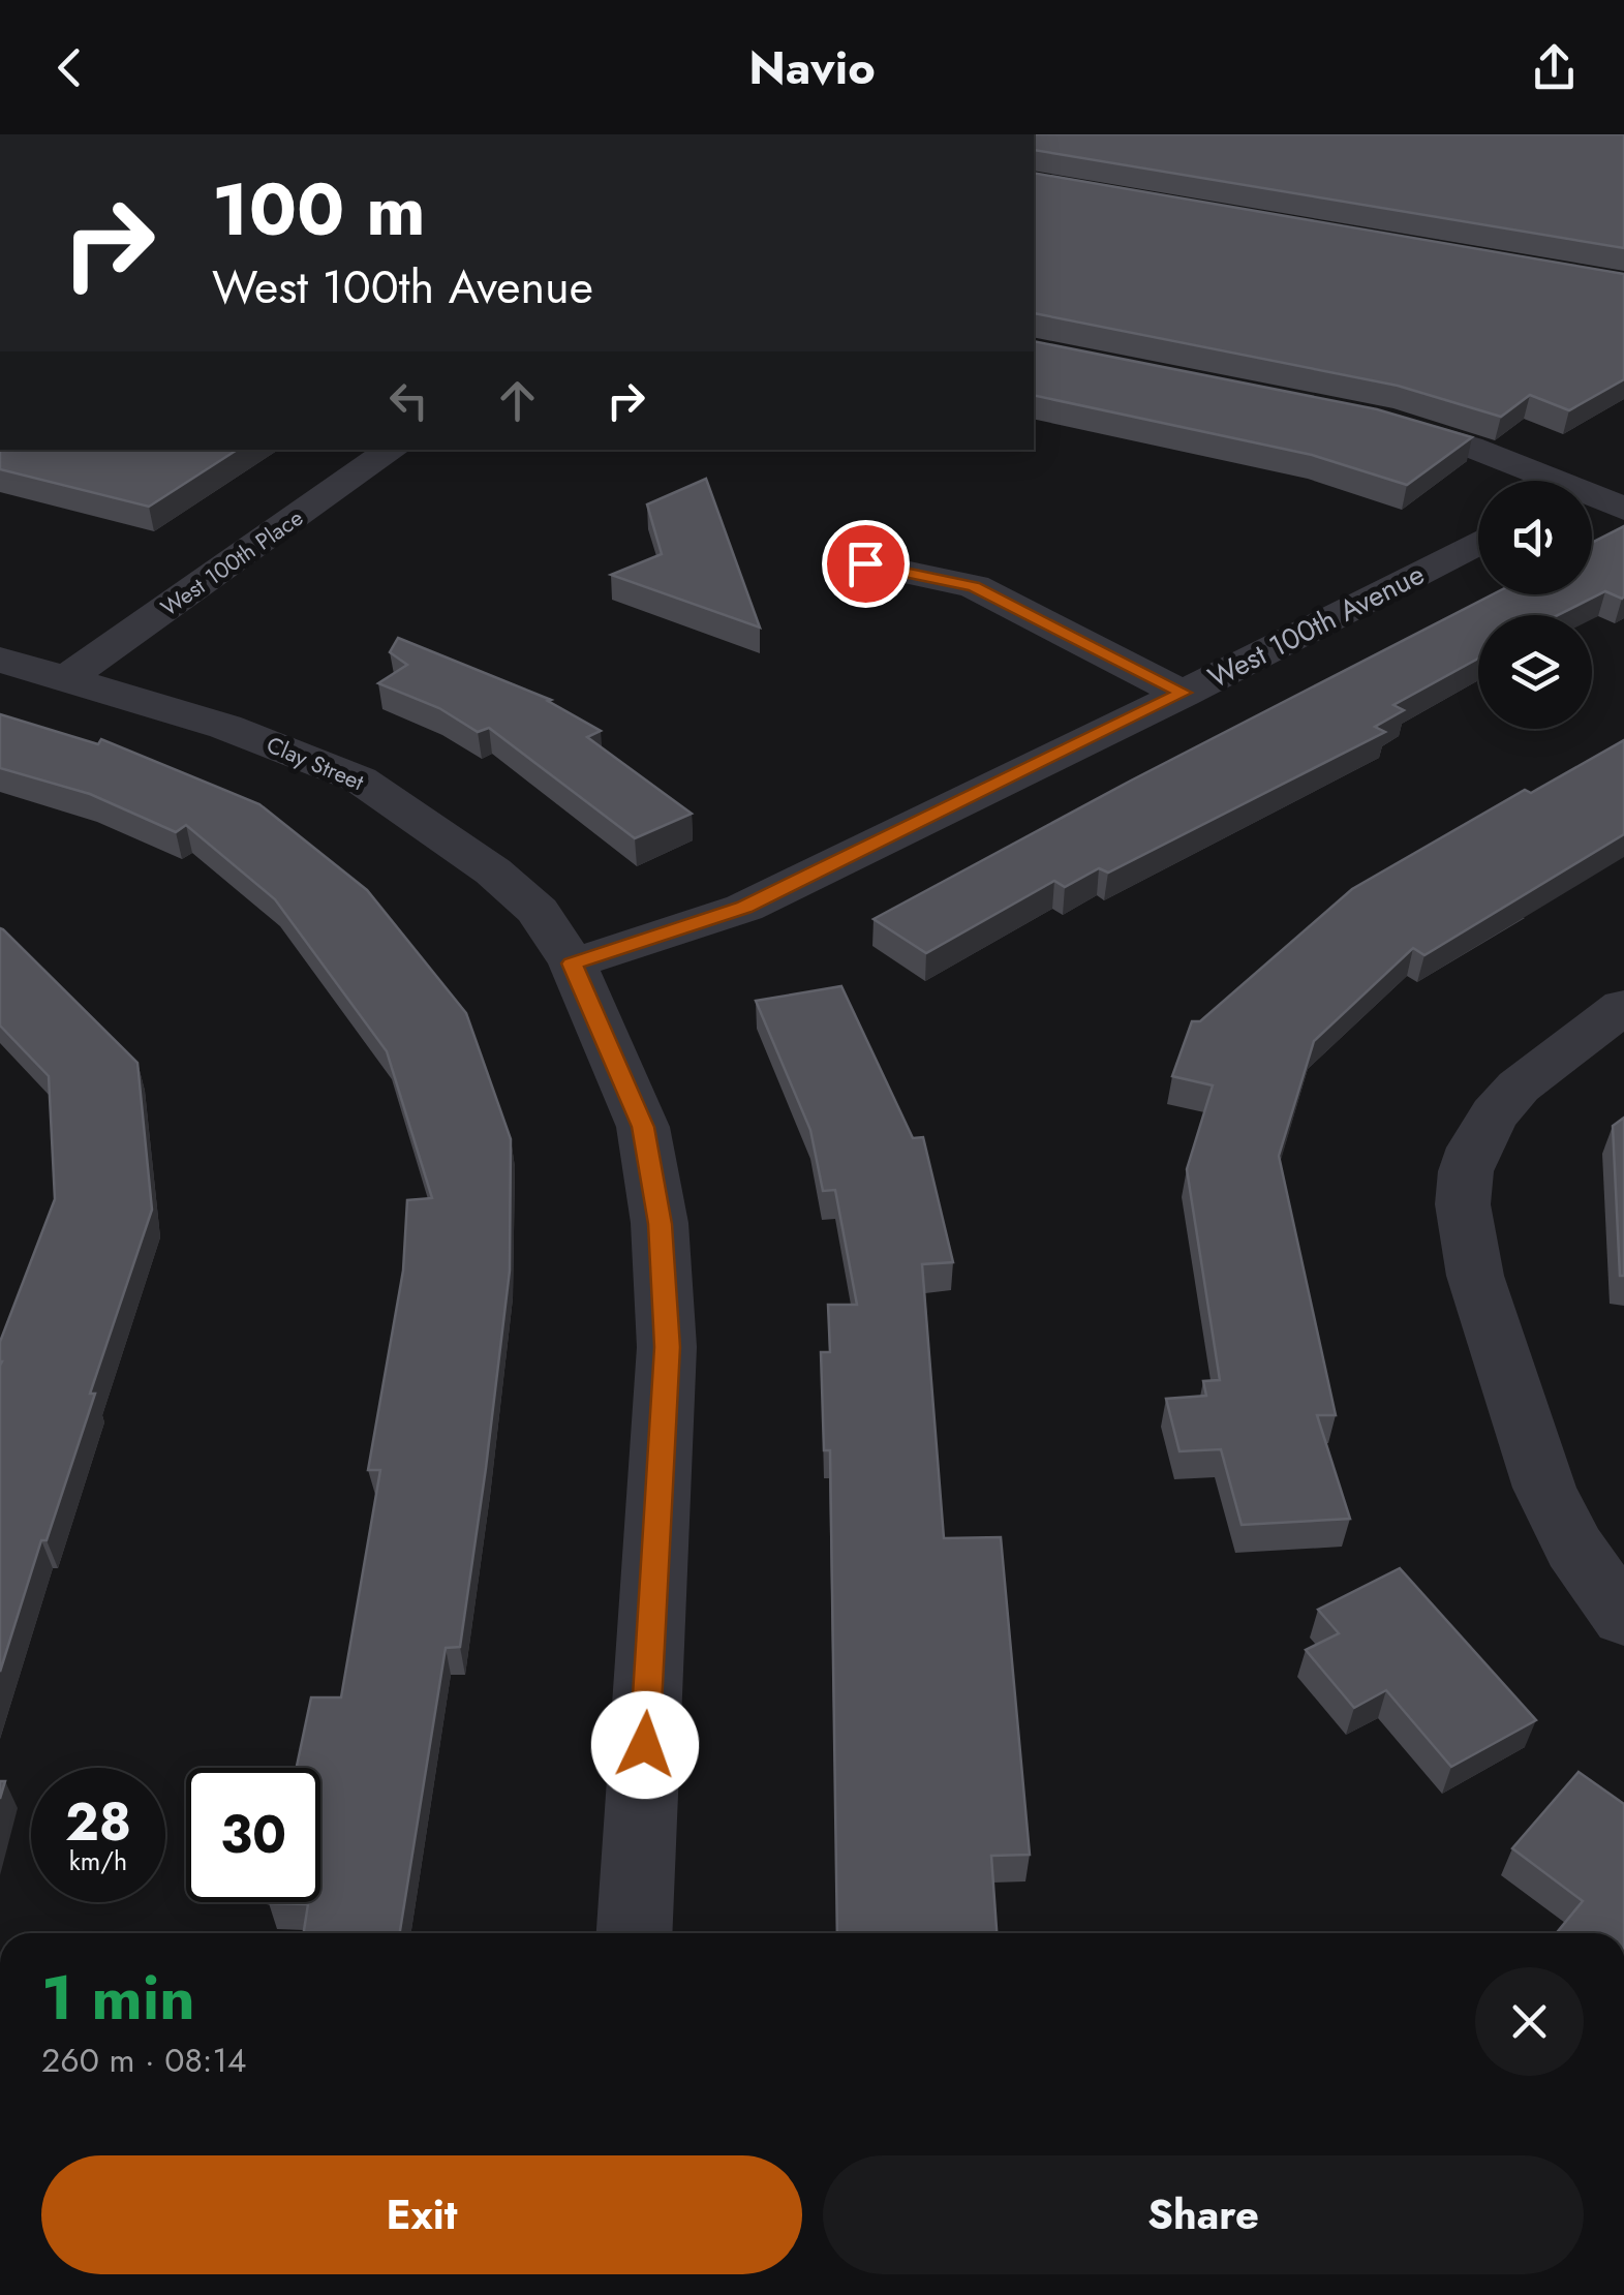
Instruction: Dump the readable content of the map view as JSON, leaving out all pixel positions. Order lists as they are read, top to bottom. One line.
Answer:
{"streets":{"street":["West 100th Place","West 100th Avenue","Clay Street"]},"crossings":[["West 100th Place","Clay Street"],["West 100th Avenue","Clay Street"]],"page":{"header":"Navio","turn":["100 m","West 100th Avenue"],"speed":"28 km/h","limit":"30","heading":["1 min","260 m · 08:14"],"buttons":["Exit","Share"]}}
